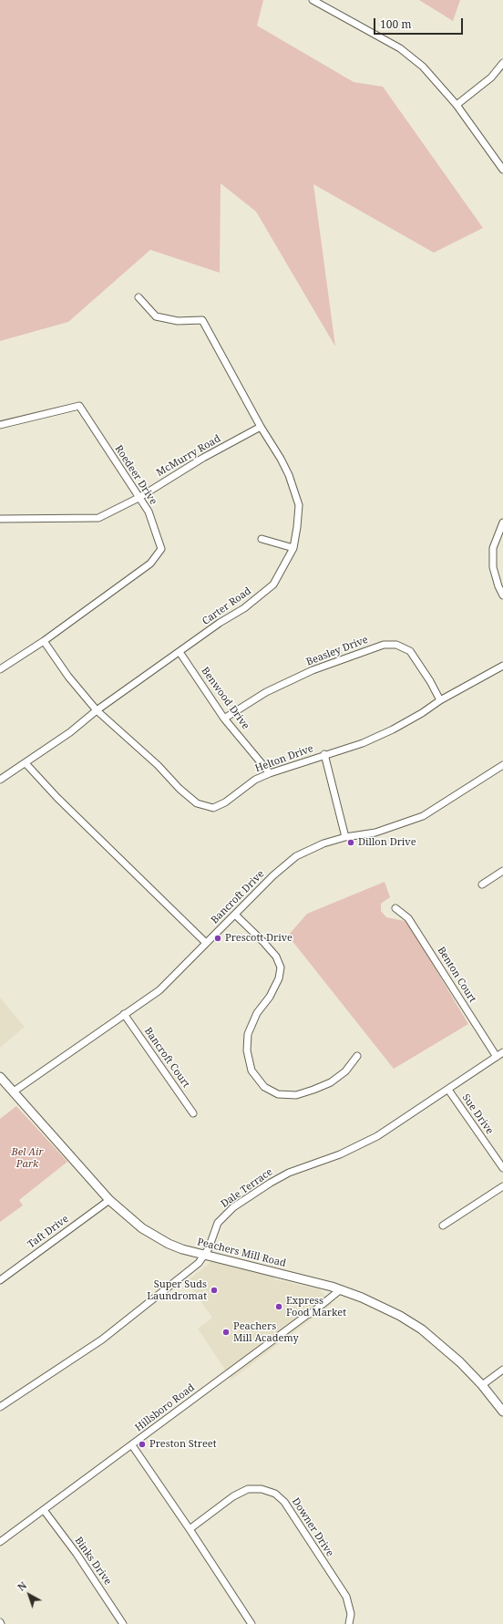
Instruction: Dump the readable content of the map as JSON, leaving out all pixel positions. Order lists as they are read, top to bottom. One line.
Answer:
{"streets":{"main road":["Peachers Mill Road"],"street":["McMurry Road","Roedeer Drive","Carter Road","Beasley Drive","Benwood Drive","Helton Drive","Bancroft Drive","Benton Court","Bancroft Court","Sue Drive","Dale Terrace","Taft Drive","Hillsboro Road","Downer Drive","Binks Drive"]},"crossings":[["McMurry Road","Roedeer Drive"],["McMurry Road","Carter Road"],["Roedeer Drive","Helton Drive"],["Carter Road","Benwood Drive"],["Carter Road","Helton Drive"],["Beasley Drive","Benwood Drive"],["Beasley Drive","Helton Drive"],["Benwood Drive","Helton Drive"],["Bancroft Drive","Bancroft Court"],["Bancroft Drive","Peachers Mill Road"],["Benton Court","Dale Terrace"],["Sue Drive","Dale Terrace"],["Dale Terrace","Peachers Mill Road"],["Taft Drive","Peachers Mill Road"],["Peachers Mill Road","Hillsboro Road"],["Hillsboro Road","Binks Drive"]],"parks":["Bel Air Park"],"places":["Dillon Drive","Prescott Drive","Super Suds Laundromat","Express Food Market","Peachers Mill Academy","Preston Street"],"scale_bar":"100 m","north":"top left"}
